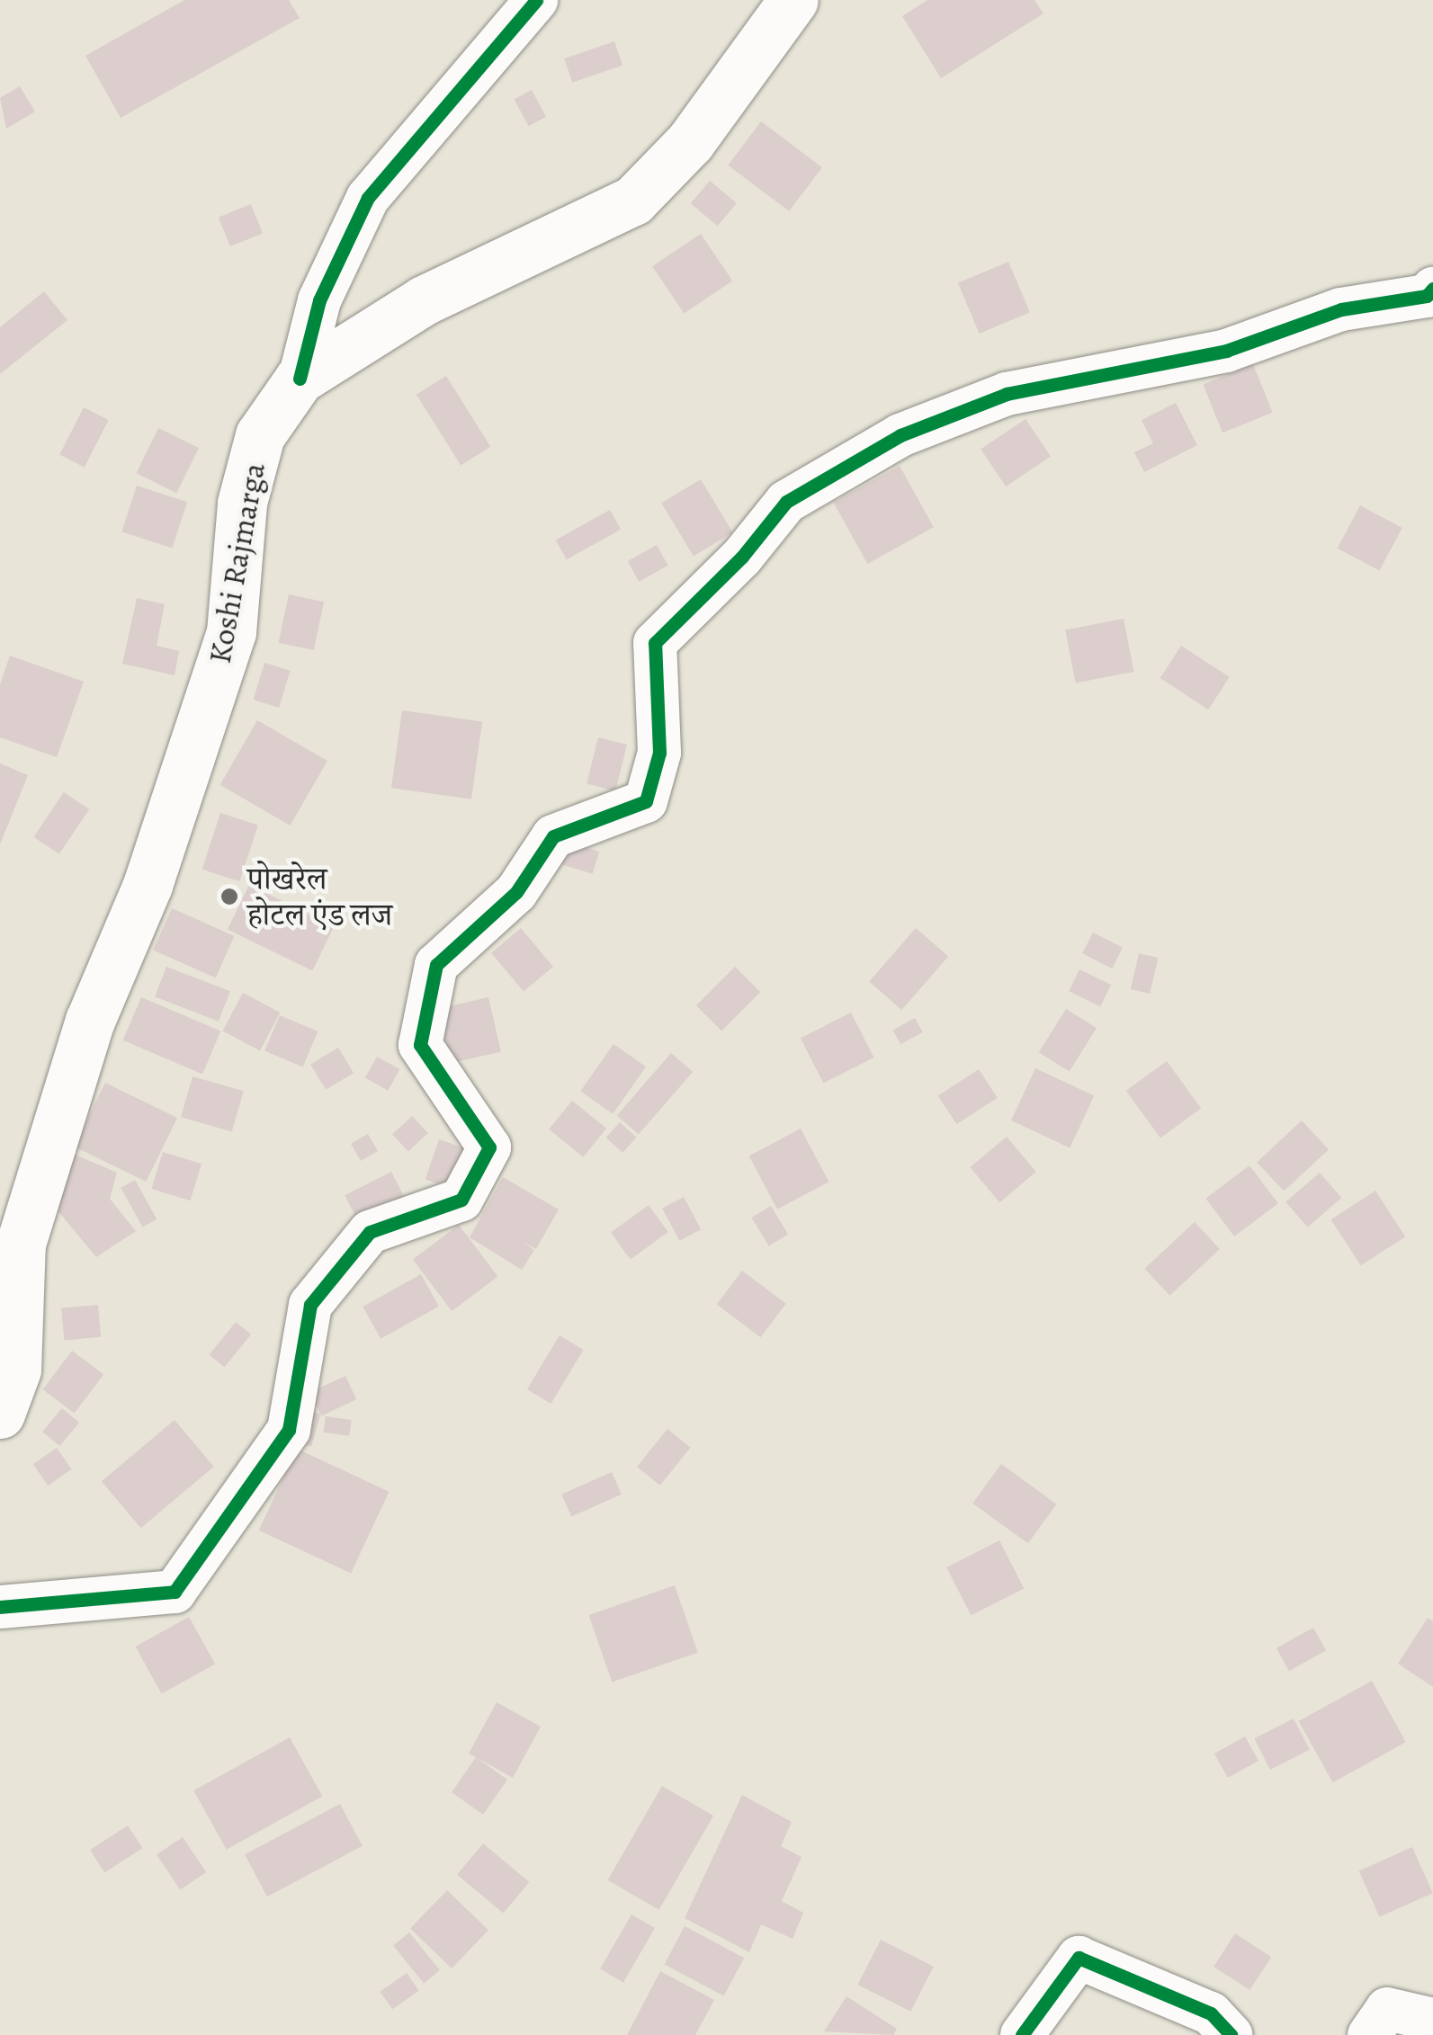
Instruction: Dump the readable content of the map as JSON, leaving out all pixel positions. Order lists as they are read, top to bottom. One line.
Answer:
{"streets":{"main road":["Koshi Rajmarga"]},"places":["पोखरेल होटल एंड लज"]}
